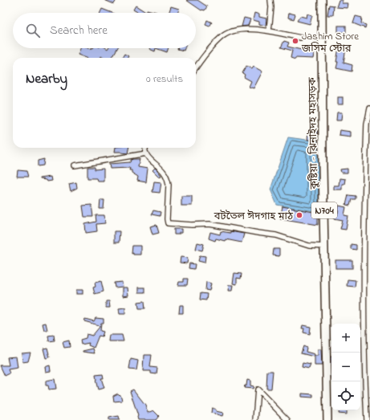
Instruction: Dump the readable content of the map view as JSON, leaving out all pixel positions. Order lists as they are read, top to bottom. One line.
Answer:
{"streets":{"highway":["কুষ্টিয়া - ঝিনাইদহ মহাসড়ক","N704"]},"places":["Jashim Store জসিম স্টোর","বটতৈল ঈদগাহ মাঠ"],"page":{"search":"Search here","heading":["Nearby","0 results"],"map_buttons":["+","−"]}}
